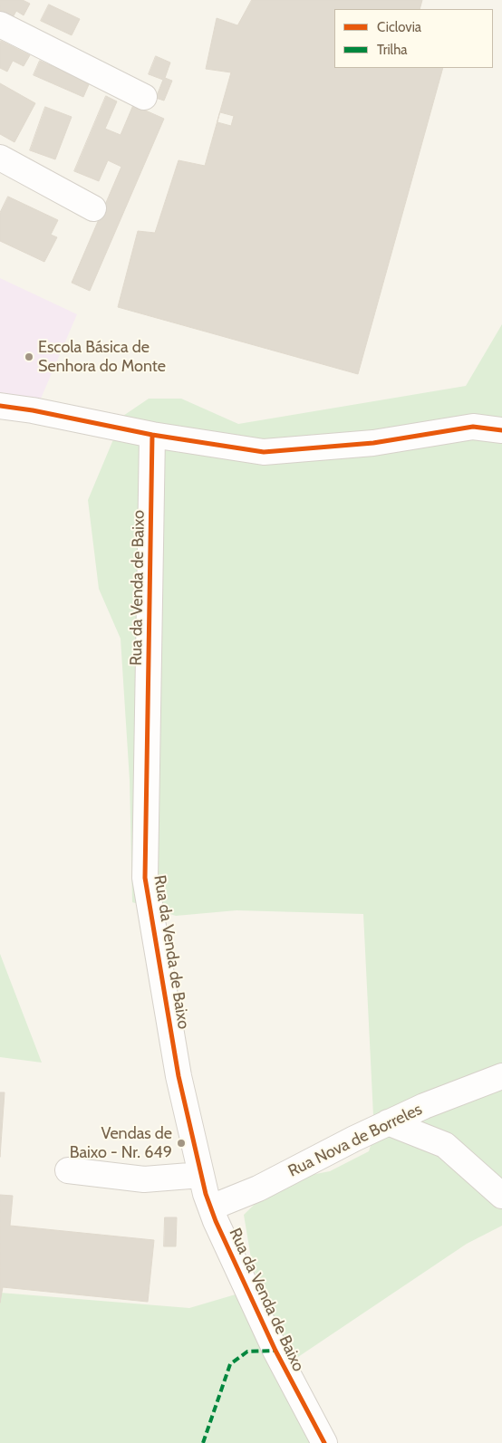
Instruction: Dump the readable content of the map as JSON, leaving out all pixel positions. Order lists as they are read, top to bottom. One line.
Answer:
{"streets":{"street":["Rua da Venda de Baixo","Rua Nova de Borreles"]},"crossings":[["Rua da Venda de Baixo","Rua Nova de Borreles"]],"places":["Escola Básica de Senhora do Monte","Vendas de Baixo - Nr. 649"],"legend":["Ciclovia","Trilha"]}
